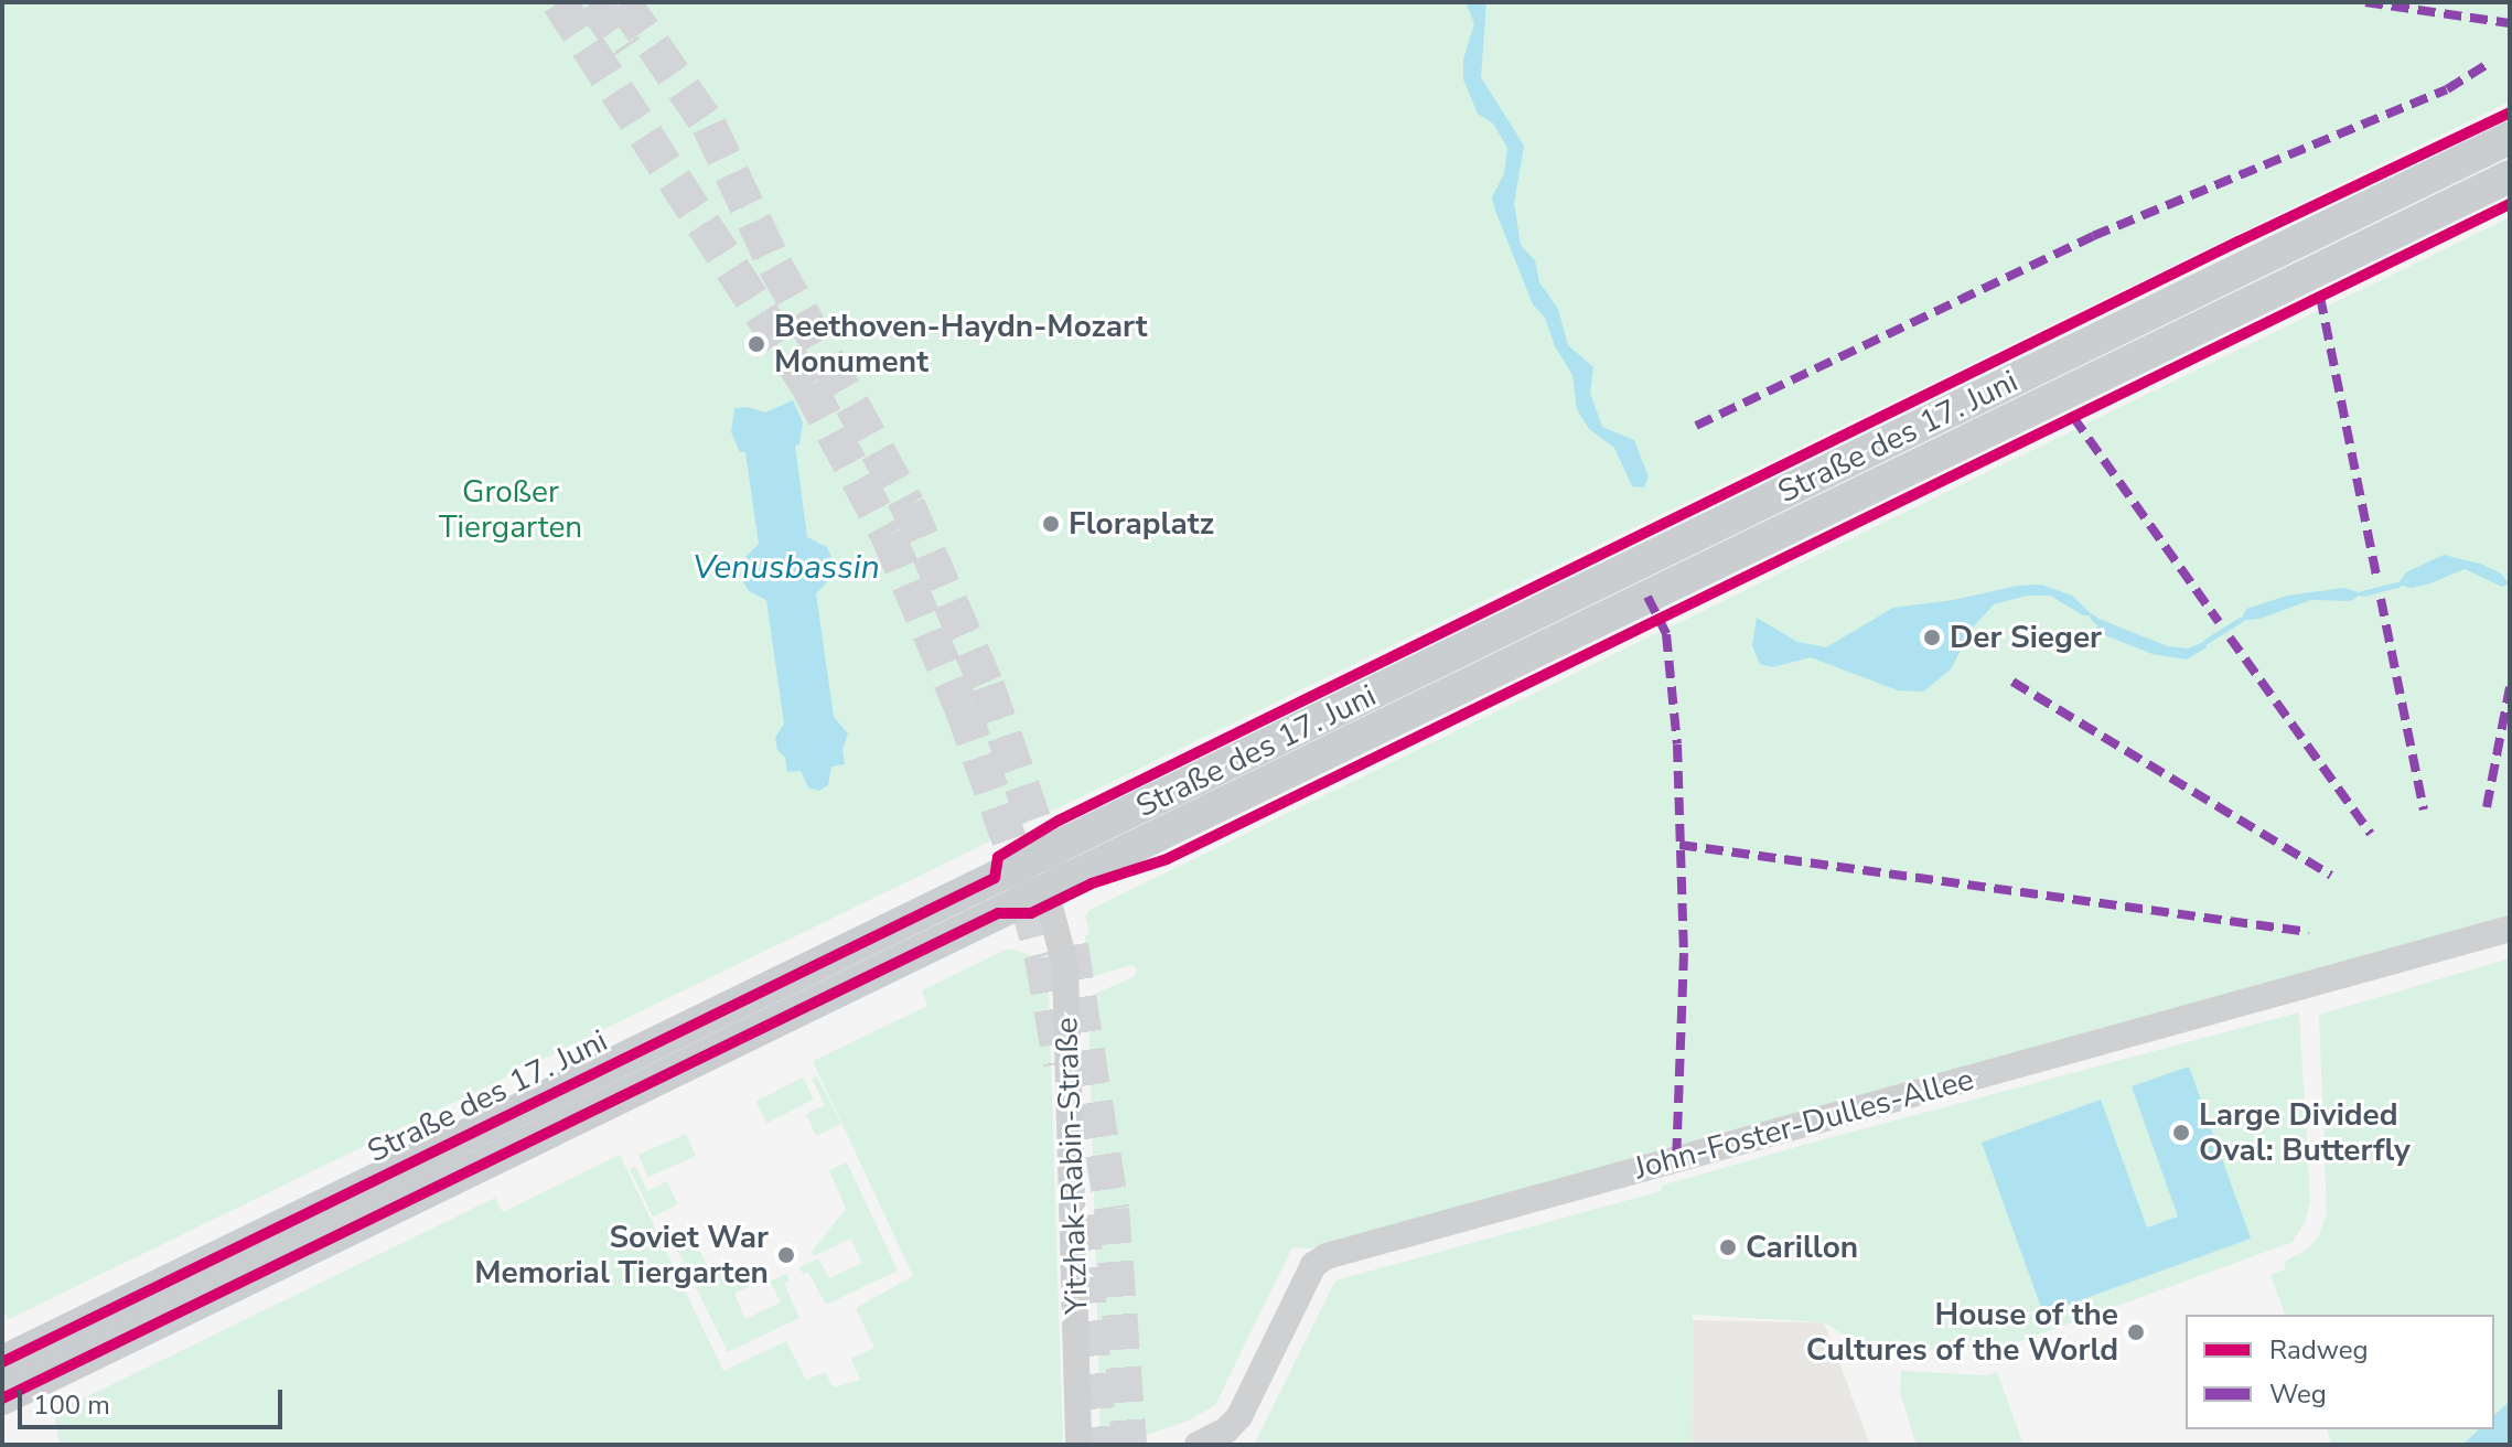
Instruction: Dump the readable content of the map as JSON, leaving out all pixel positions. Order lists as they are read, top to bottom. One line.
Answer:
{"streets":{"main road":["Straße des 17. Juni"],"street":["John-Foster-Dulles-Allee","Yitzhak-Rabin-Straße"]},"crossings":[["Straße des 17. Juni","Yitzhak-Rabin-Straße"]],"water":["Venusbassin"],"parks":["Großer Tiergarten"],"places":["Beethoven-Haydn-Mozart Monument","Floraplatz","Der Sieger","Large Divided Oval: Butterfly","Carillon","Soviet War Memorial Tiergarten","House of the Cultures of the World"],"legend":["Radweg","Weg"],"scale_bar":"100 m"}
